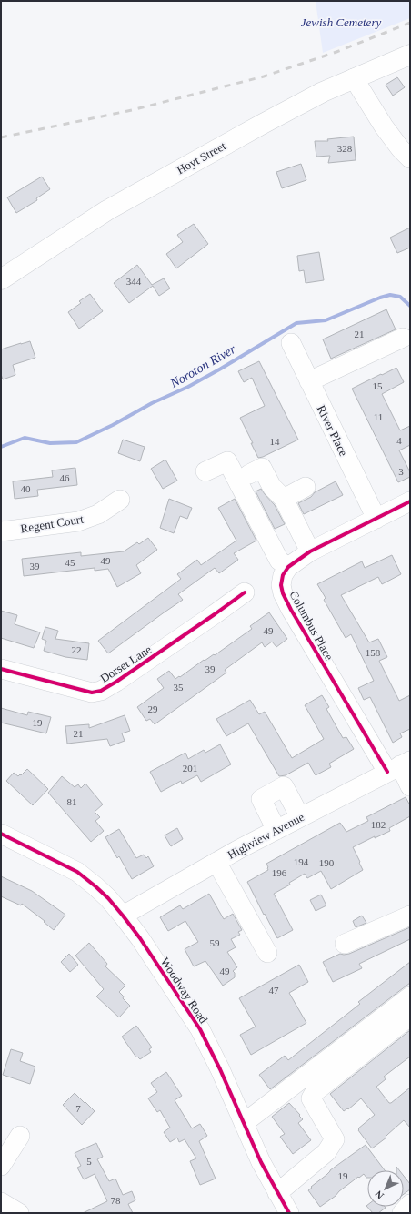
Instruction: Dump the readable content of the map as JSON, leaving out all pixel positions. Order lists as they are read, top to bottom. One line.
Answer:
{"streets":{"main road":["Hoyt Street"],"street":["River Place","Regent Court","Columbus Place","Dorset Lane","Highview Avenue","Woodway Road"]},"crossings":[["Columbus Place","Highview Avenue"],["Highview Avenue","Woodway Road"]],"water":["Noroton River"],"parks":["Jewish Cemetery"],"house_numbers":["328","344","21","15","11","4","14","3","46","40","49","45","39","49","22","158","39","35","29","19","21","201","81","182","194","190","196","59","49","47","7","5","19","78"],"north":"bottom left"}
